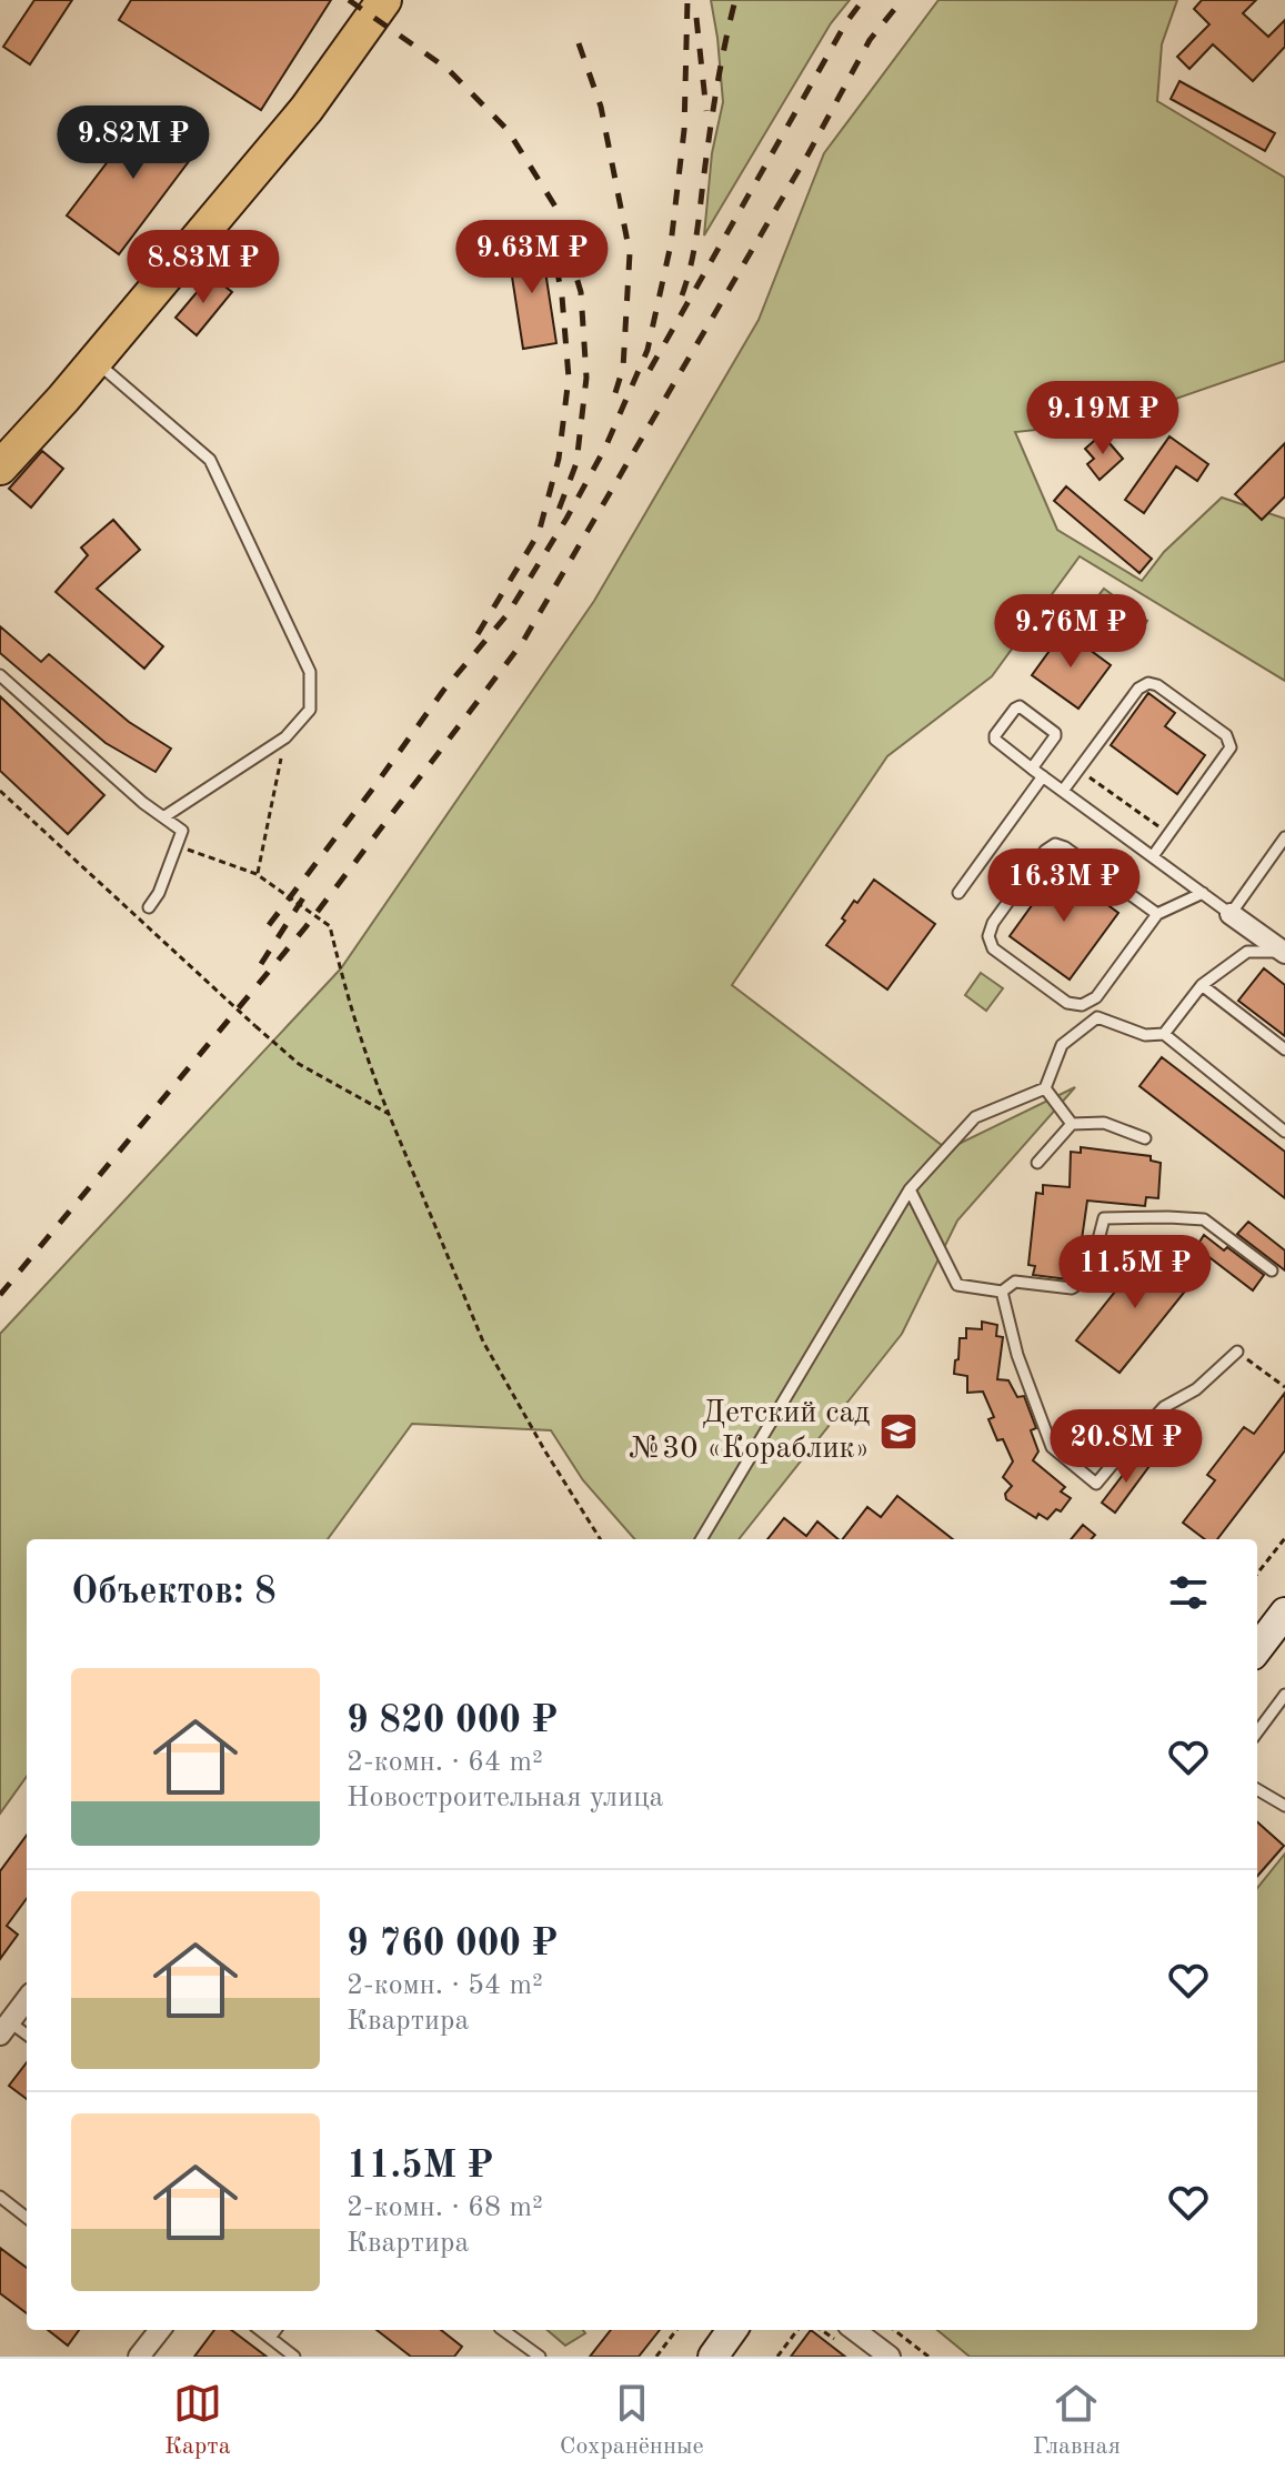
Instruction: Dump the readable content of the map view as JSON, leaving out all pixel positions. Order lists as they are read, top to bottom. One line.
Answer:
{"places":{"school or university":["Детский сад №30 «Кораблик»"]},"page":{"price":["9.82M ₽","9.63M ₽","8.83M ₽","9.19M ₽","9.76M ₽","16.3M ₽","11.5M ₽","20.8M ₽"],"heading":"Объектов: 8","list":[{"name":"9 820 000 ₽","note":"2-комн. · 64 m² · Новостроительная улица"},{"name":"9 760 000 ₽","note":"2-комн. · 54 m² · Квартира"},{"name":"11.5M ₽","note":"2-комн. · 68 m² · Квартира"}],"tabs":["Карта","Сохранённые","Главная"]}}
